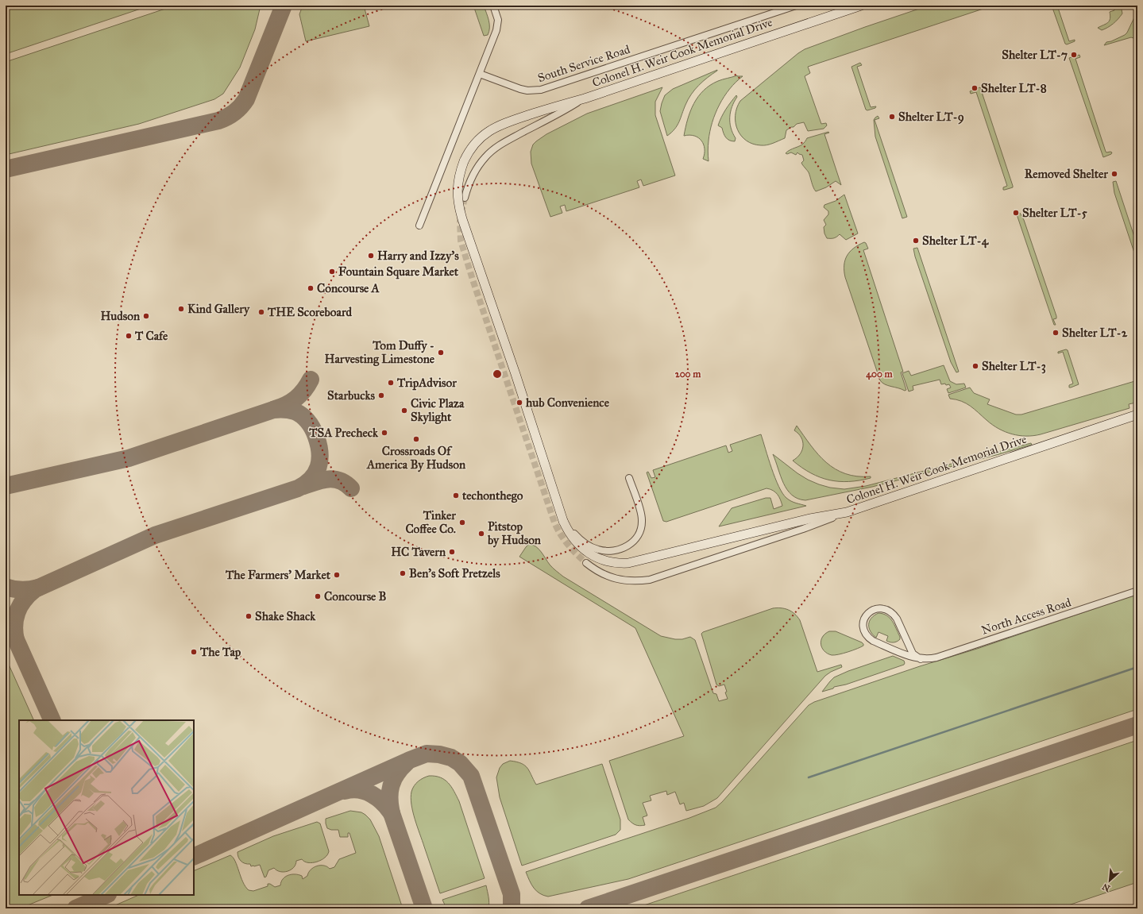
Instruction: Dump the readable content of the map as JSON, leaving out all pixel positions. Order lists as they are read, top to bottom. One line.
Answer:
{"streets":{"street":["Colonel H. Weir Cook Memorial Drive","South Service Road","North Access Road"]},"places":["Shelter LT-7","Shelter LT-8","Shelter LT-9","Removed Shelter","Shelter LT-5","Shelter LT-4","Harry and Izzy's","Fountain Square Market","Concourse A","Kind Gallery","THE Scoreboard","Hudson","Shelter LT-2","T Cafe","Tom Duffy - Harvesting Limestone","Shelter LT-3","TripAdvisor","Starbucks","hub Convenience","Civic Plaza Skylight","TSA Precheck","Crossroads Of America By Hudson","techonthego","Tinker Coffee Co.","Pitstop by Hudson","HC Tavern","Ben's Soft Pretzels","The Farmers' Market","Concourse B","Shake Shack","The Tap"],"north":"bottom left","rings":["200 m","400 m"]}
